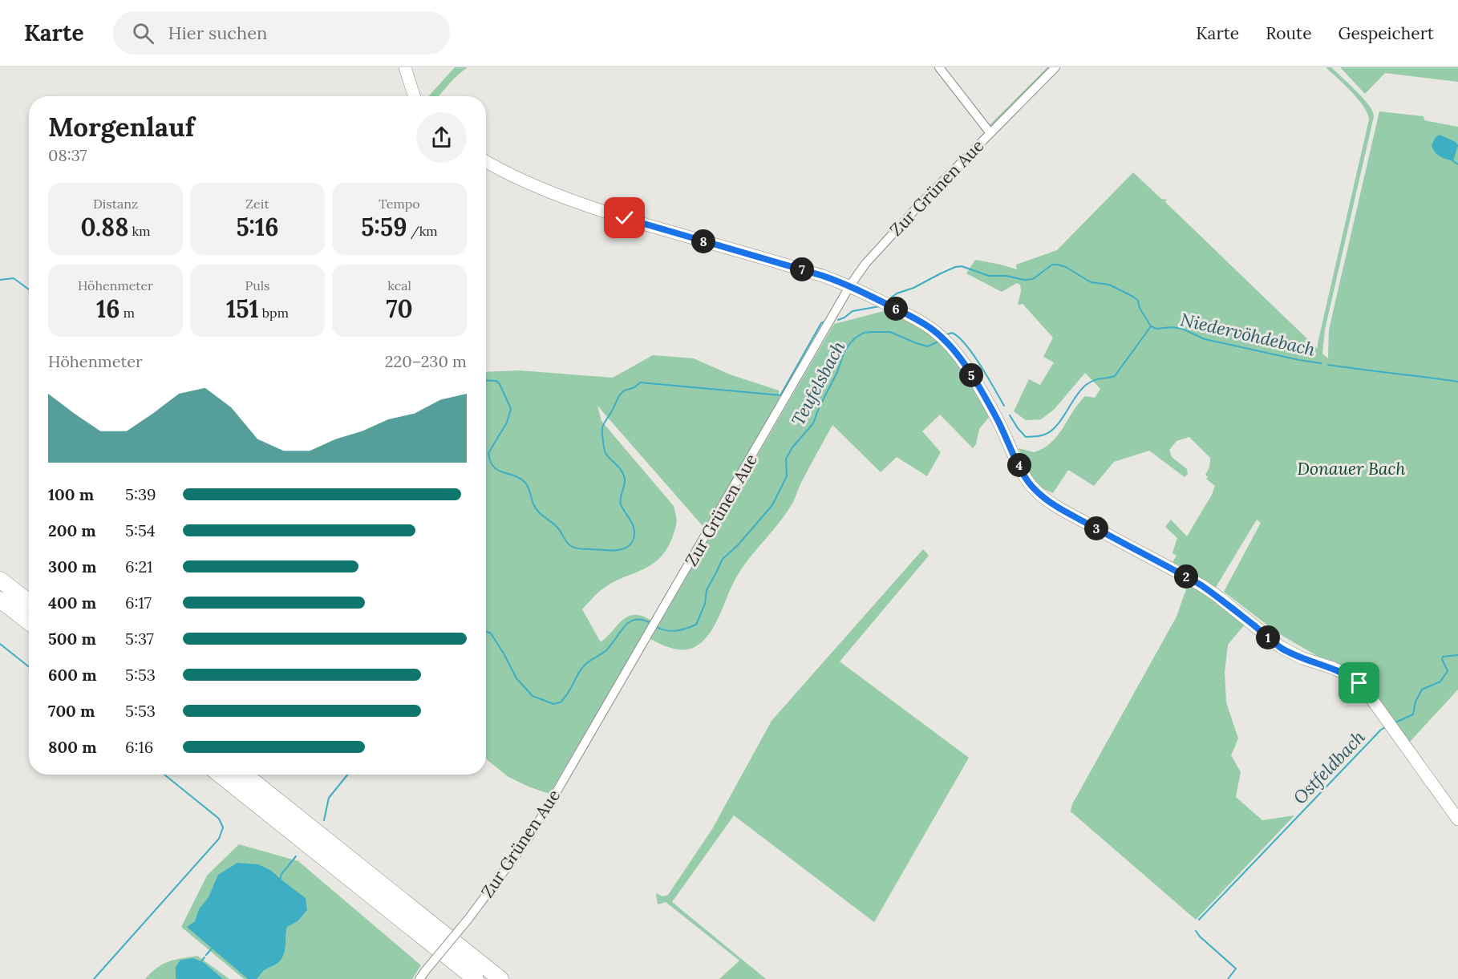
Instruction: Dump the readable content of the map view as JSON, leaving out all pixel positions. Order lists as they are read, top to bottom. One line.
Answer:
{"streets":{"street":["Zur Grünen Aue"]},"water":["Niedervöhdebach","Teufelsbach","Ostfeldbach"],"parks":["Donauer Bach"],"page":{"header":"Karte","search":"Hier suchen","nav":["Karte","Route","Gespeichert"],"heading":["Morgenlauf","08:37"],"stats":[["Distanz","0.88 km"],["Zeit","5:16"],["Tempo","5:59 /km"],["Höhenmeter","16 m"],["Puls","151 bpm"],["kcal","70"]],"pins":["8","7","6","5","4","3","2","1"],"chart":["Höhenmeter","220–230 m"],"list":[{"name":"100 m","note":"5:39"},{"name":"200 m","note":"5:54"},{"name":"300 m","note":"6:21"},{"name":"400 m","note":"6:17"},{"name":"500 m","note":"5:37"},{"name":"600 m","note":"5:53"},{"name":"700 m","note":"5:53"},{"name":"800 m","note":"6:16"}]}}
